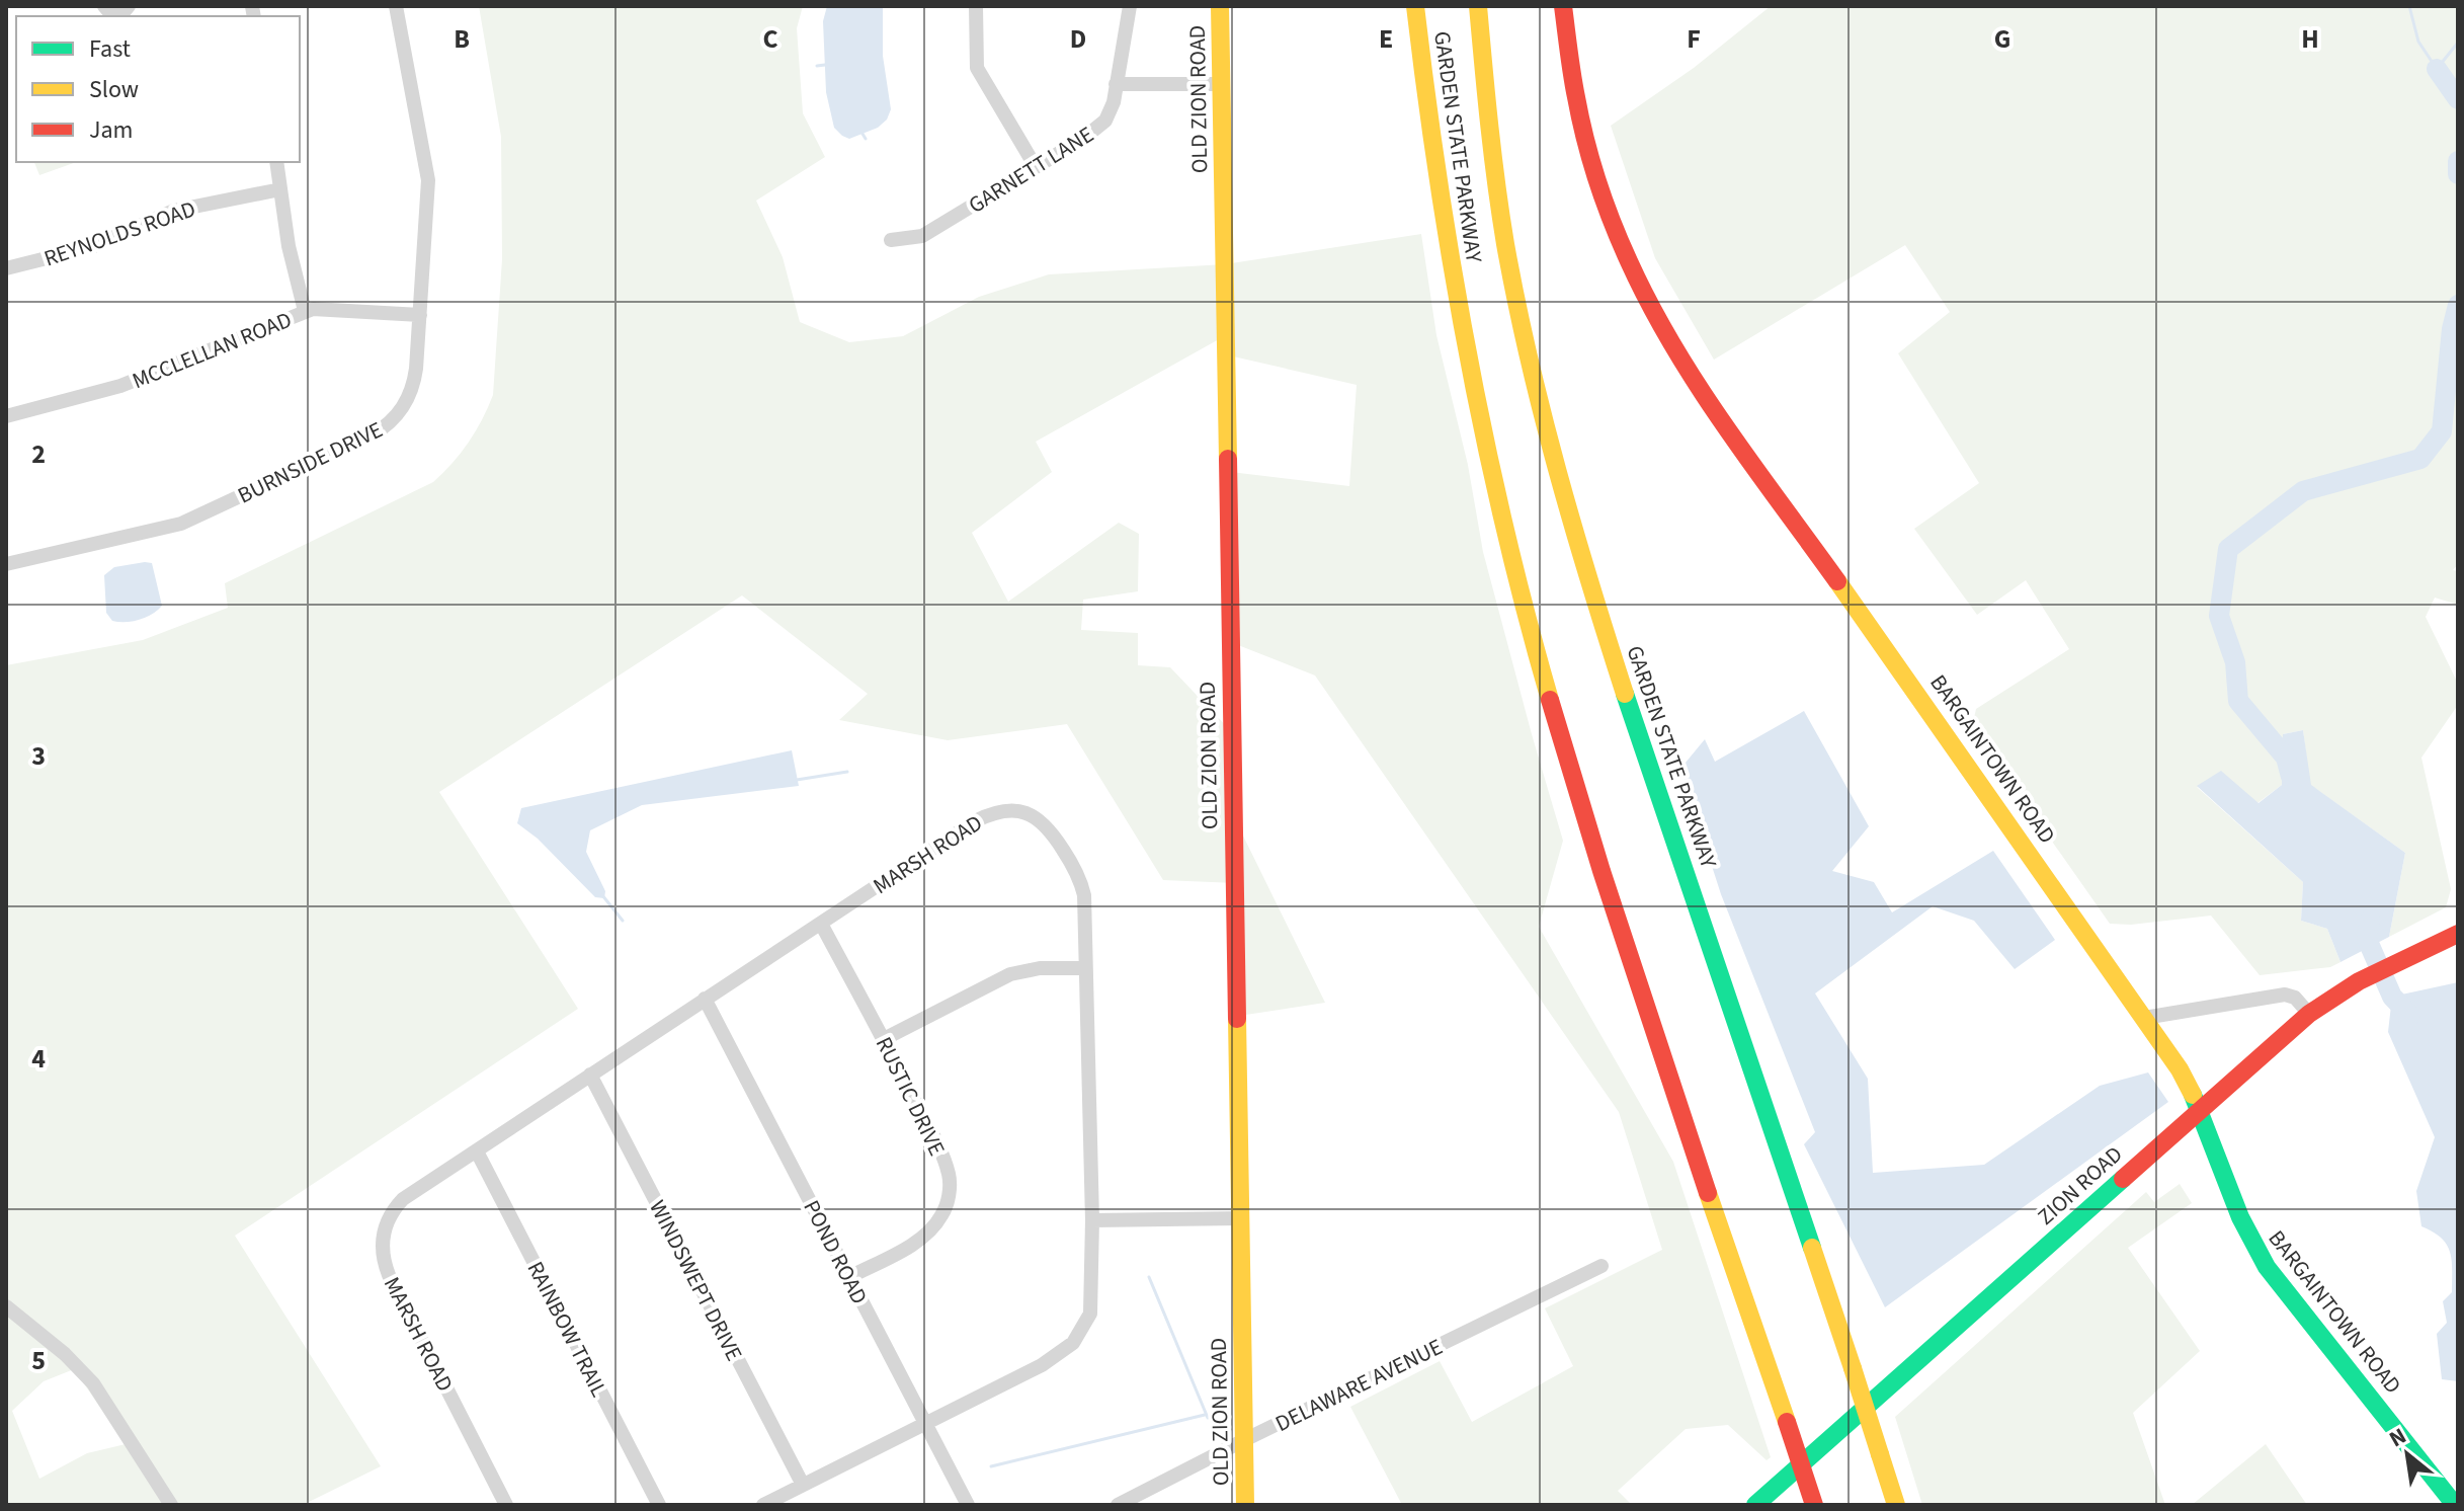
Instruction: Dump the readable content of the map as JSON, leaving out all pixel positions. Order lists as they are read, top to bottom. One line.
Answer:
{"streets":{"main road":["OLD ZION ROAD","GARDEN STATE PARKWAY","BARGAINTOWN ROAD","ZION ROAD"],"street":["GARNETT LANE","REYNOLDS ROAD","MCCLELLAN ROAD","BURNSIDE DRIVE","MARSH ROAD","RUSTIC DRIVE","POND ROAD","WINDSWEPT DRIVE","RAINBOW TRAIL","DELAWARE AVENUE"]},"crossings":[["OLD ZION ROAD","DELAWARE AVENUE"],["MCCLELLAN ROAD","BURNSIDE DRIVE"],["BARGAINTOWN ROAD","ZION ROAD"],["MARSH ROAD","RUSTIC DRIVE"],["MARSH ROAD","POND ROAD"],["MARSH ROAD","WINDSWEPT DRIVE"],["MARSH ROAD","RAINBOW TRAIL"],["RUSTIC DRIVE","POND ROAD"]],"legend":["Fast","Slow","Jam"],"north":"top left","grid":{"columns":["B","C","D","E","F","G","H"],"rows":["2","3","4","5"]}}
